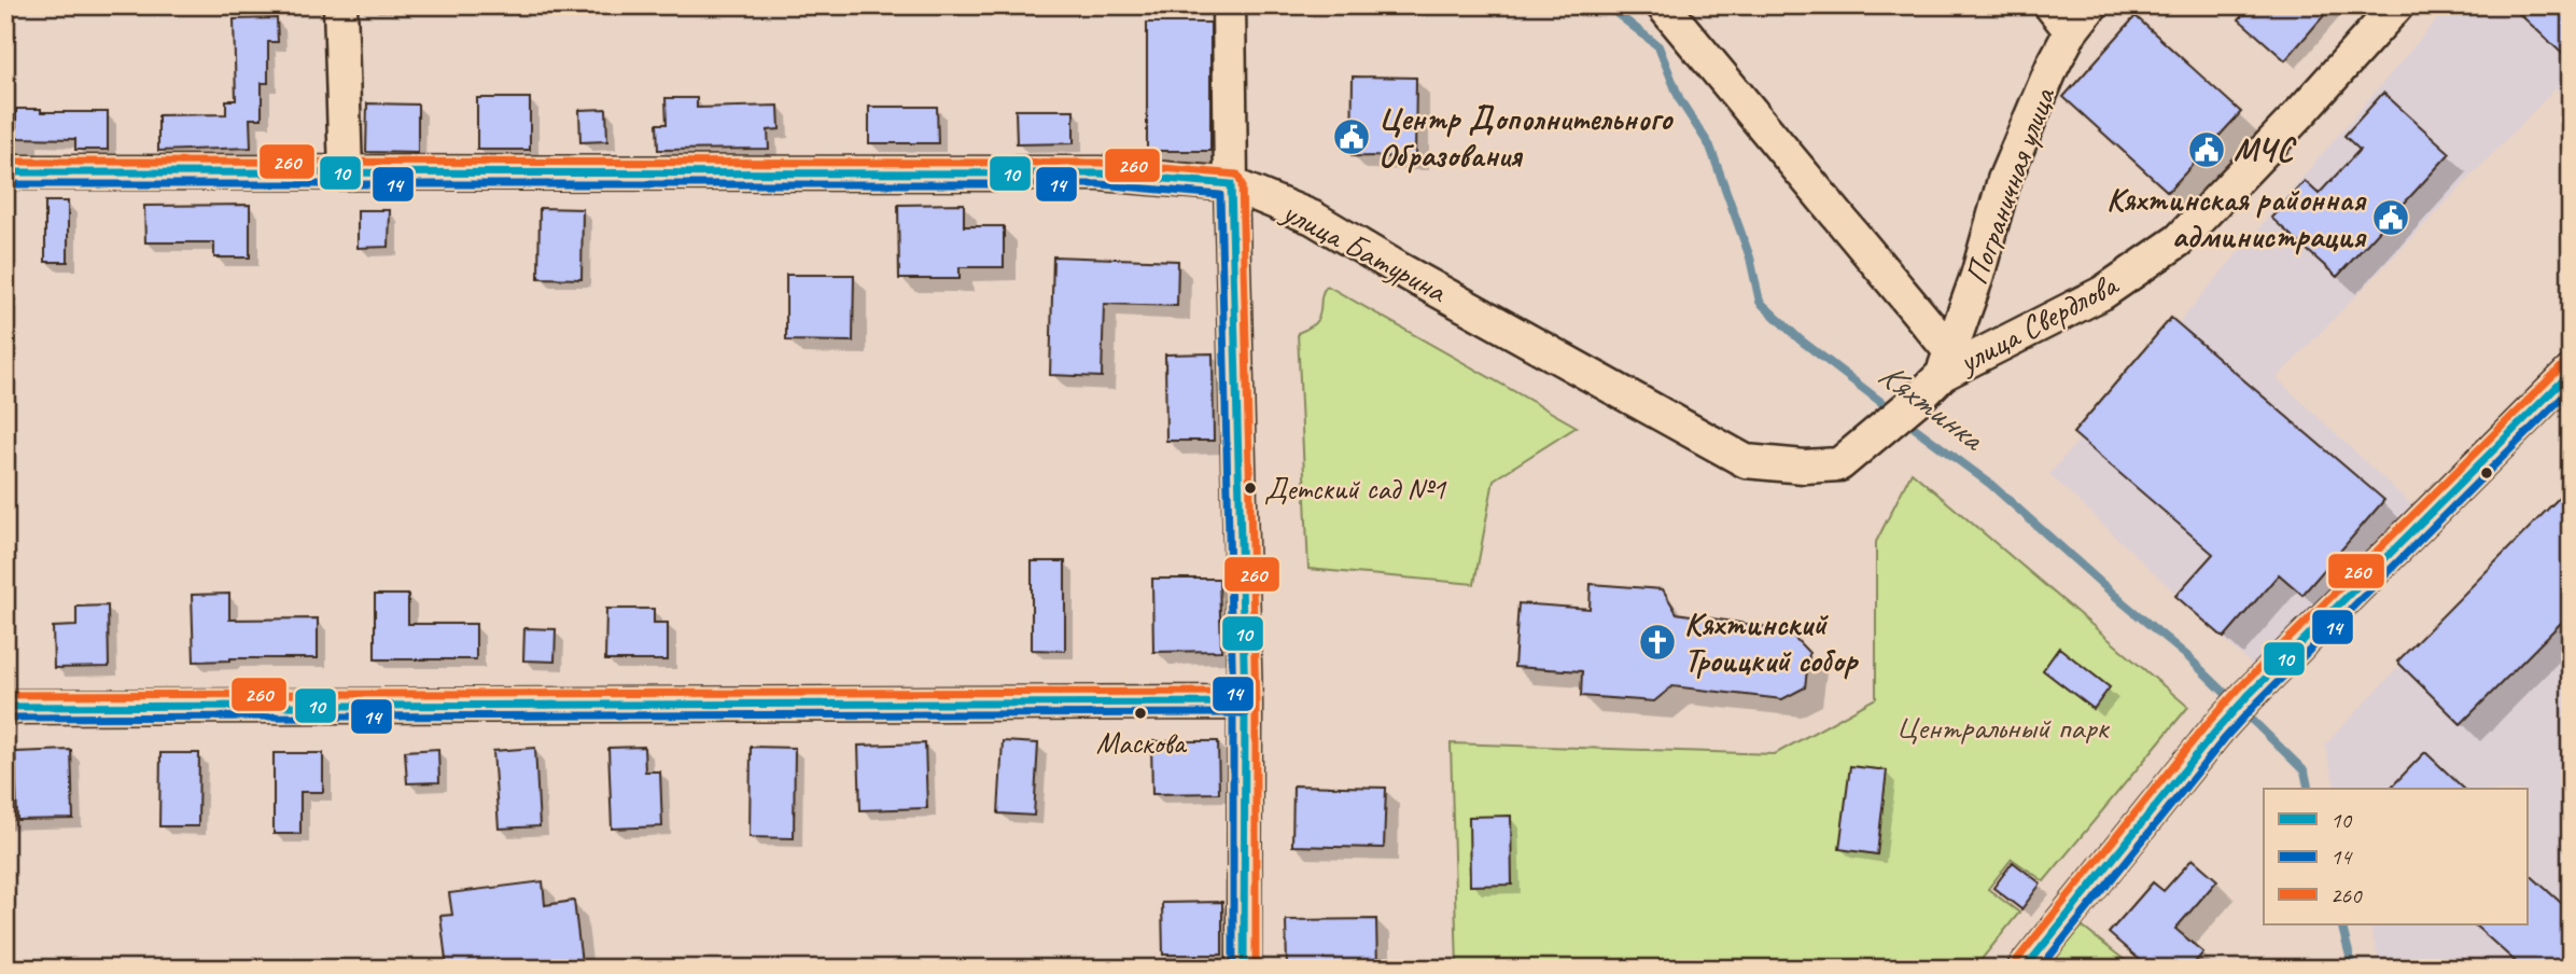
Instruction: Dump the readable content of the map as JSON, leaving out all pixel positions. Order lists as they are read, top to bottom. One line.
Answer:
{"streets":{"street":["Пограничная улица","улица Батурина","улица Свердлова"]},"crossings":[["Пограничная улица","улица Свердлова"],["улица Батурина","улица Свердлова"]],"water":["Кяхтинка"],"parks":["Центральный парк"],"places":{"public building":["Центр Дополнительного Образования","МЧС","Кяхтинская районная администрация"],"other":["Детский сад №1","Маскова"],"church":["Кяхтинский Троицкий собор"]},"lines":["transit line 260","transit line 10","transit line 14"],"legend":["10","14","260"]}
